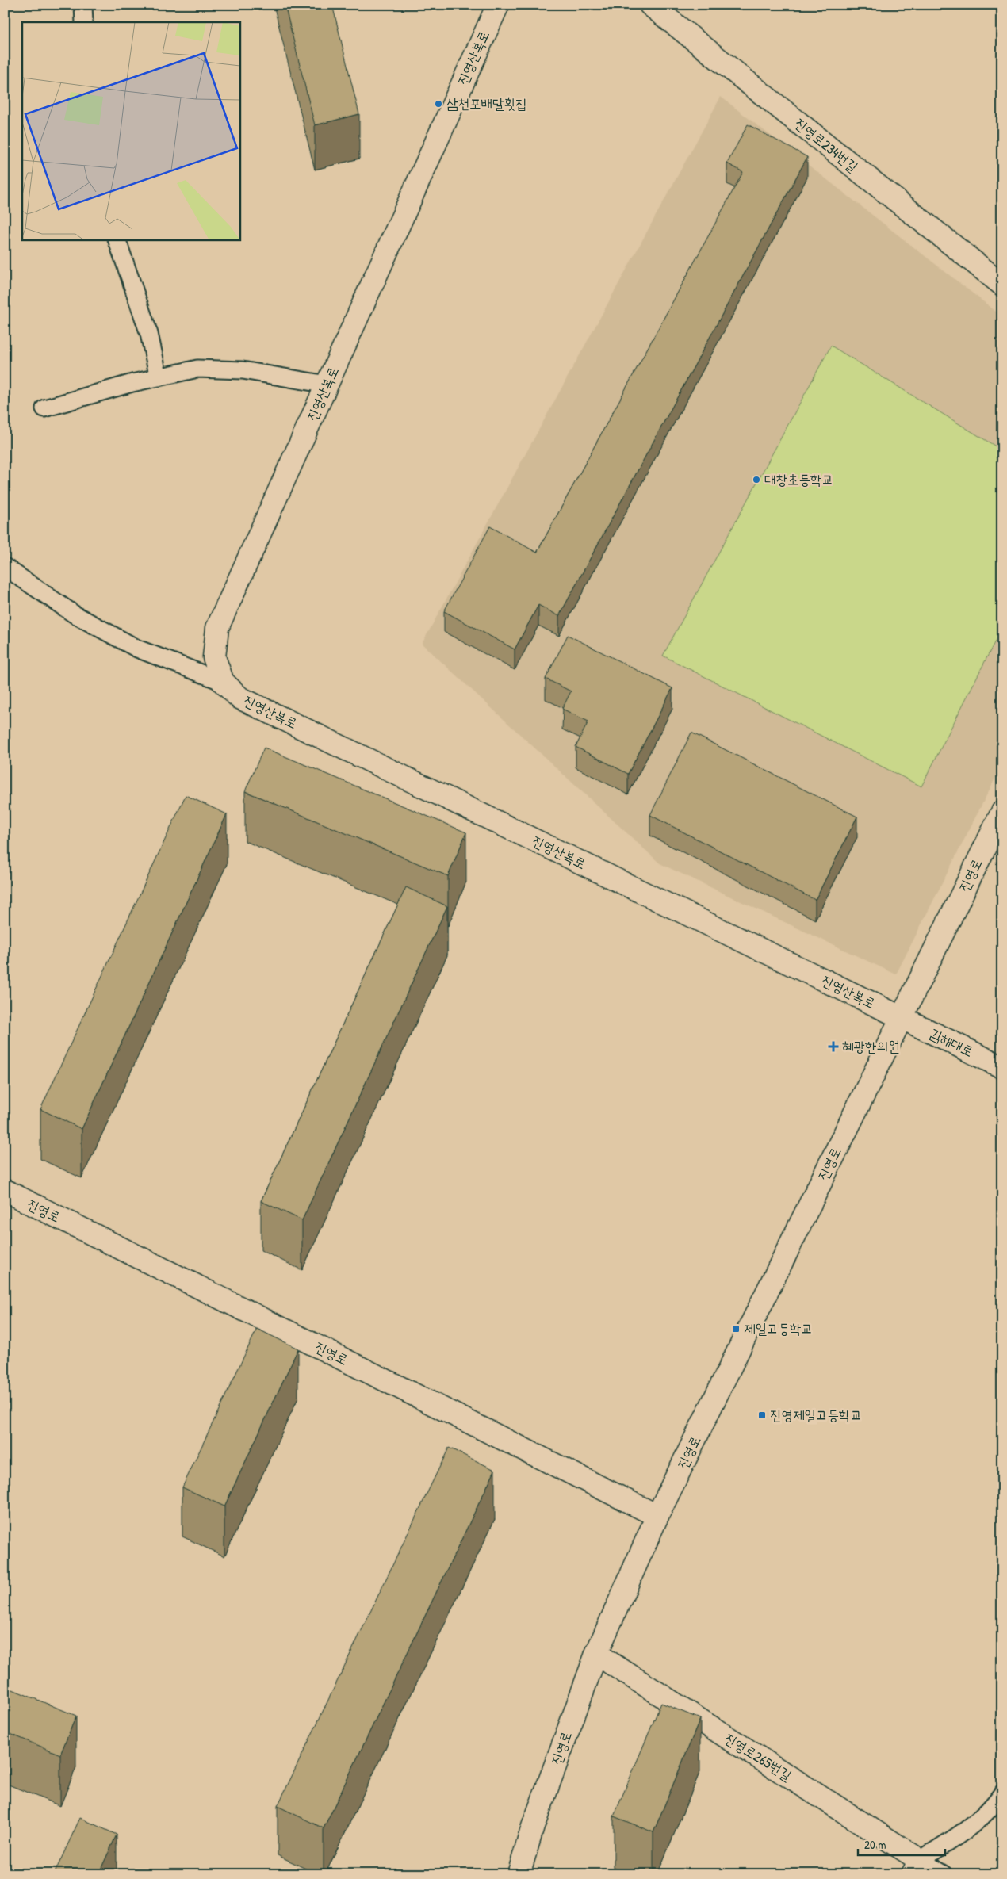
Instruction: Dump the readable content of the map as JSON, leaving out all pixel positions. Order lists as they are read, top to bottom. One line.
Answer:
{"streets":{"main road":["진영산복로","진영로234번길","진영로","김해대로","진영로265번길"]},"crossings":[["진영산복로","진영로"],["진영산복로","김해대로"],["진영로","김해대로"],["진영로","진영로265번길"]],"places":{"other":["삼천포배달횟집","대창초등학교"],"health":["혜광한의원"],"transit":["제일고등학교","진영제일고등학교"]},"scale_bar":"20 m"}
